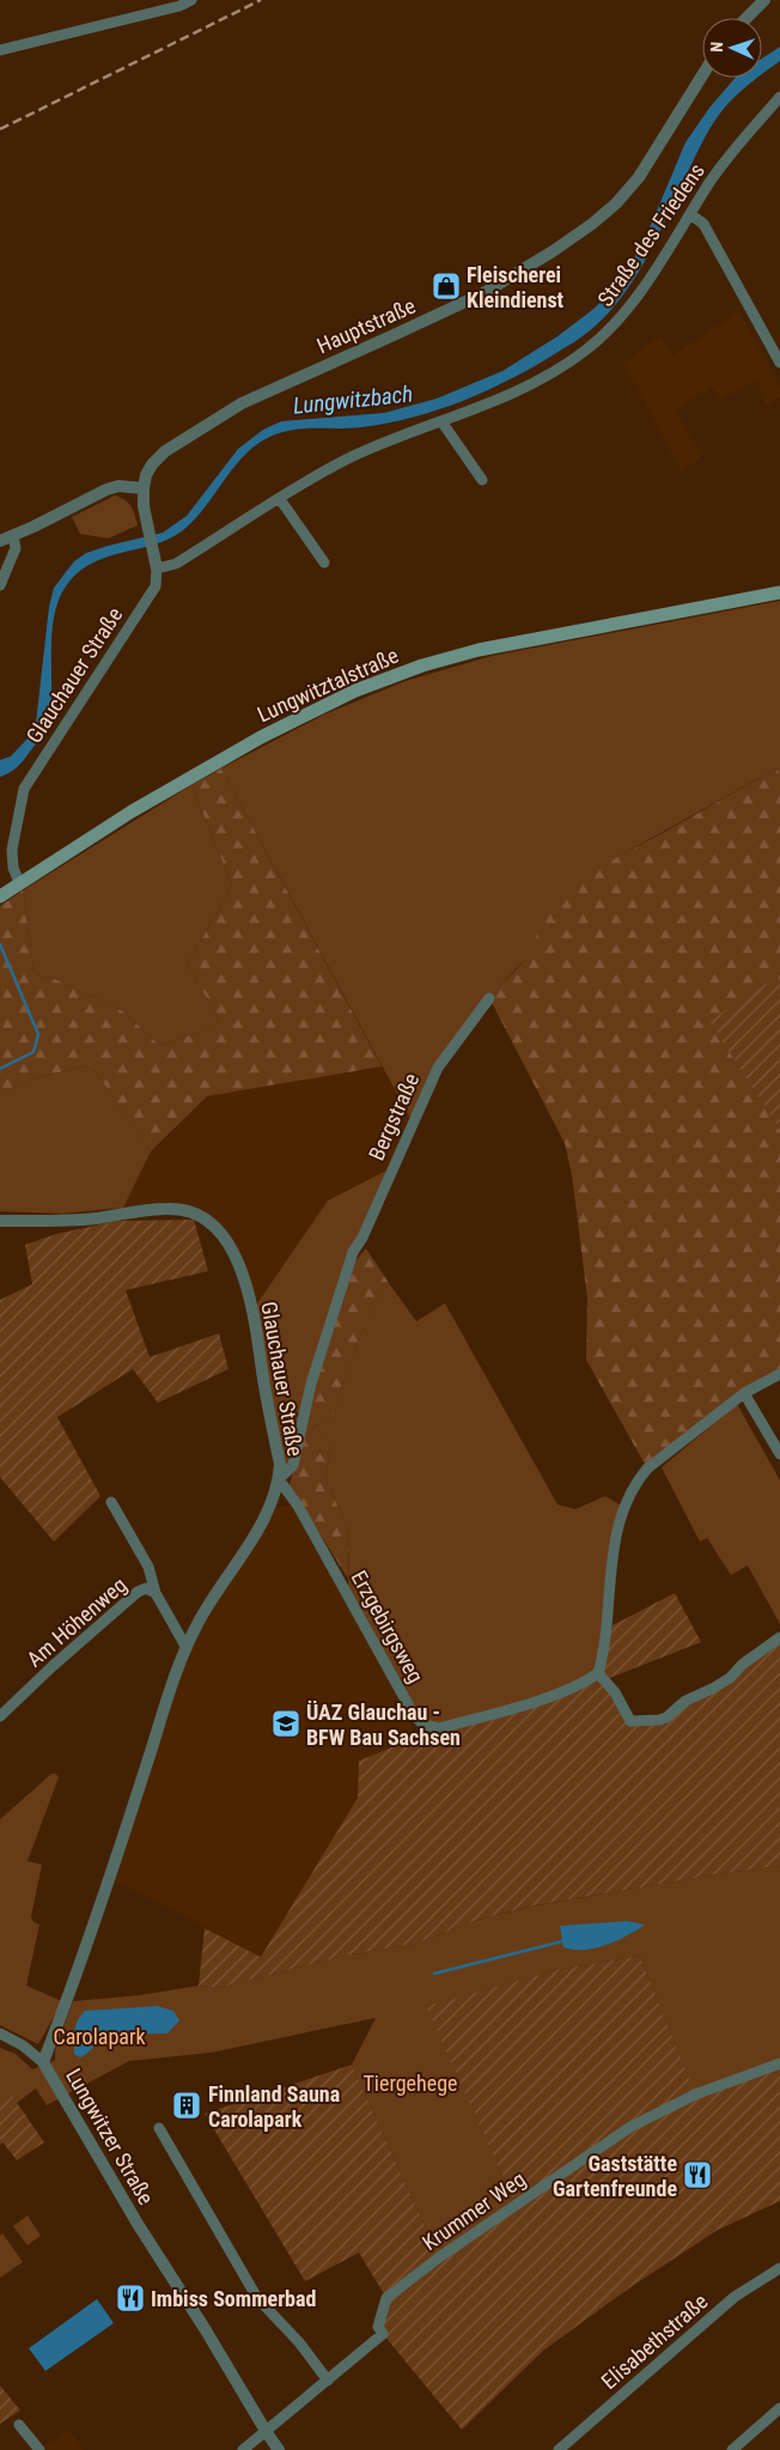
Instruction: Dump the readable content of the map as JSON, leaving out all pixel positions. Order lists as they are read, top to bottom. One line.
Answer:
{"streets":{"main road":["Lungwitztalstraße"],"street":["Straße des Friedens","Hauptstraße","Glauchauer Straße","Bergstraße","Am Höhenweg","Erzgebirgsweg","Lungwitzer Straße","Krummer Weg","Elisabethstraße"]},"crossings":[["Straße des Friedens","Glauchauer Straße"],["Hauptstraße","Glauchauer Straße"],["Glauchauer Straße","Lungwitztalstraße"],["Glauchauer Straße","Bergstraße"],["Glauchauer Straße","Erzgebirgsweg"],["Glauchauer Straße","Lungwitzer Straße"],["Bergstraße","Erzgebirgsweg"]],"water":["Lungwitzbach"],"parks":["Carolapark","Tiergehege"],"places":{"shop":["Fleischerei Kleindienst"],"school or university":["ÜAZ Glauchau - BFW Bau Sachsen"],"building":["Finnland Sauna Carolapark"],"restaurant":["Gaststätte Gartenfreunde","Imbiss Sommerbad"]},"north":"left"}
